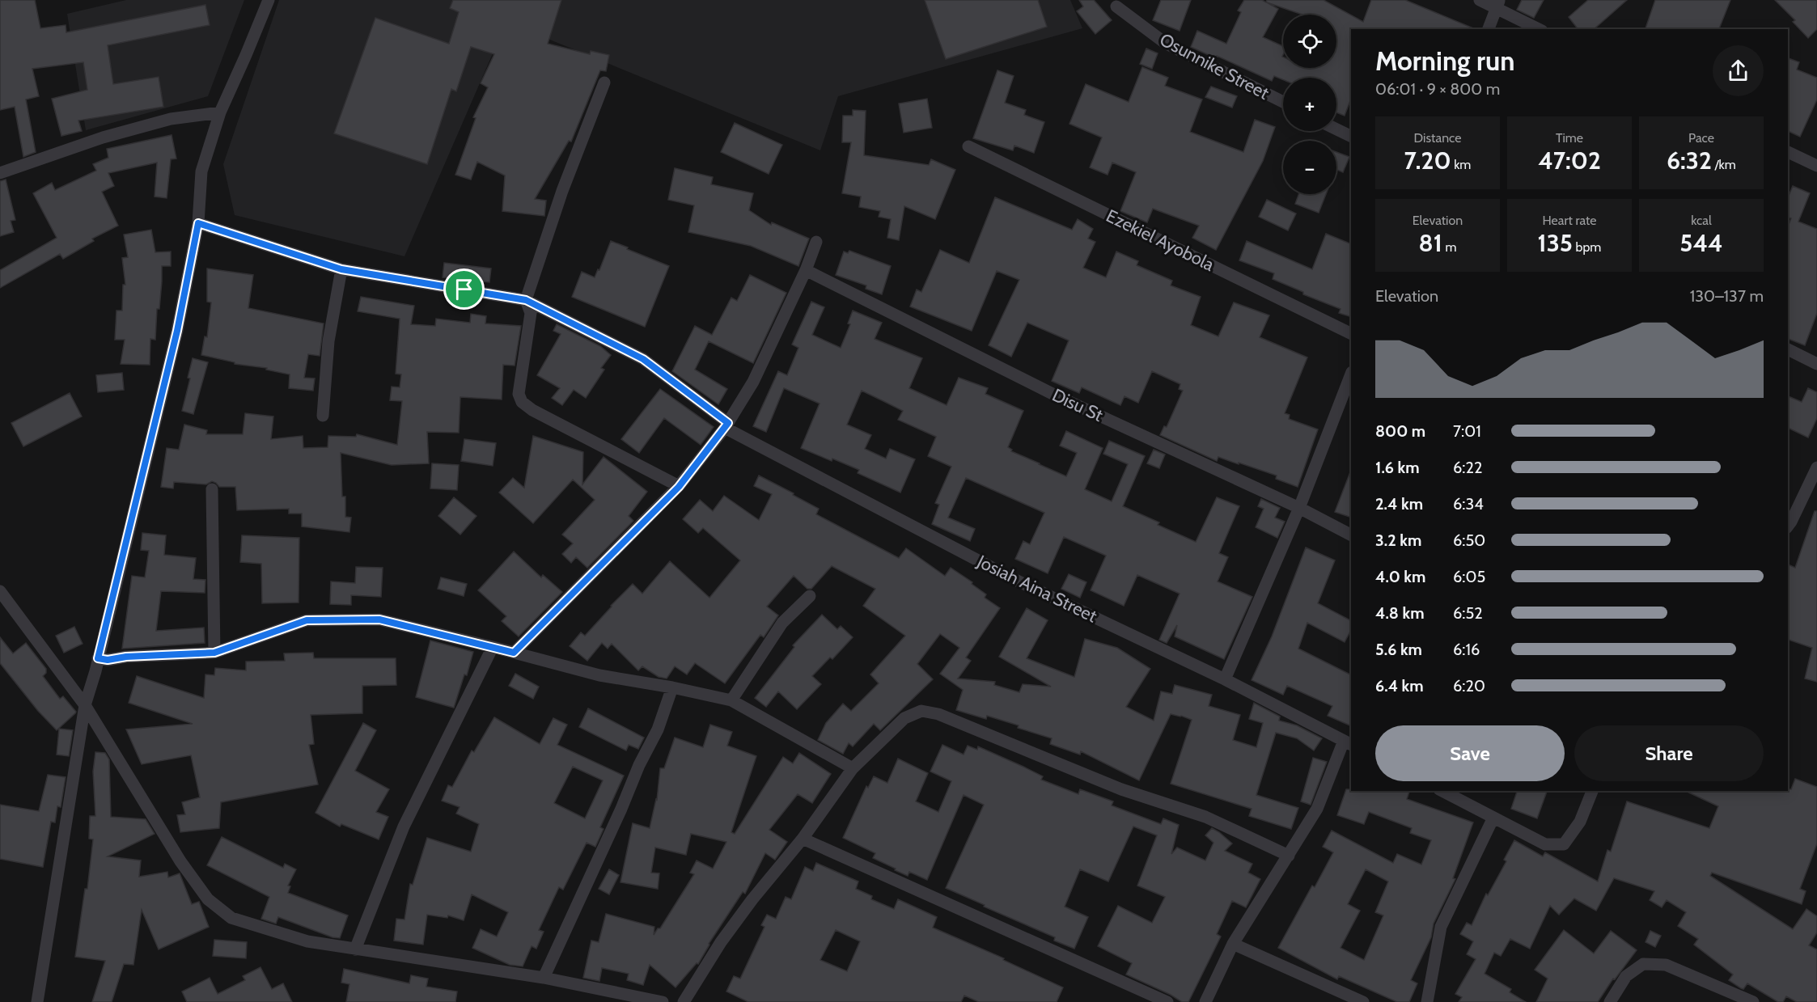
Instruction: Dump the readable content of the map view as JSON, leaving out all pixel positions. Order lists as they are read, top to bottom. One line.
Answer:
{"streets":{"street":["Osunnike Street","Ezekiel Ayobola","Disu St","Josiah Aina Street"]},"page":{"map_buttons":["+","−"],"heading":["Morning run","06:01 · 9 × 800 m"],"stats":[["Distance","7.20 km"],["Time","47:02"],["Pace","6:32 /km"],["Elevation","81 m"],["Heart rate","135 bpm"],["kcal","544"]],"chart":["Elevation","130–137 m"],"list":[{"name":"800 m","note":"7:01"},{"name":"1.6 km","note":"6:22"},{"name":"2.4 km","note":"6:34"},{"name":"3.2 km","note":"6:50"},{"name":"4.0 km","note":"6:05"},{"name":"4.8 km","note":"6:52"},{"name":"5.6 km","note":"6:16"},{"name":"6.4 km","note":"6:20"}],"buttons":["Save","Share"]}}
